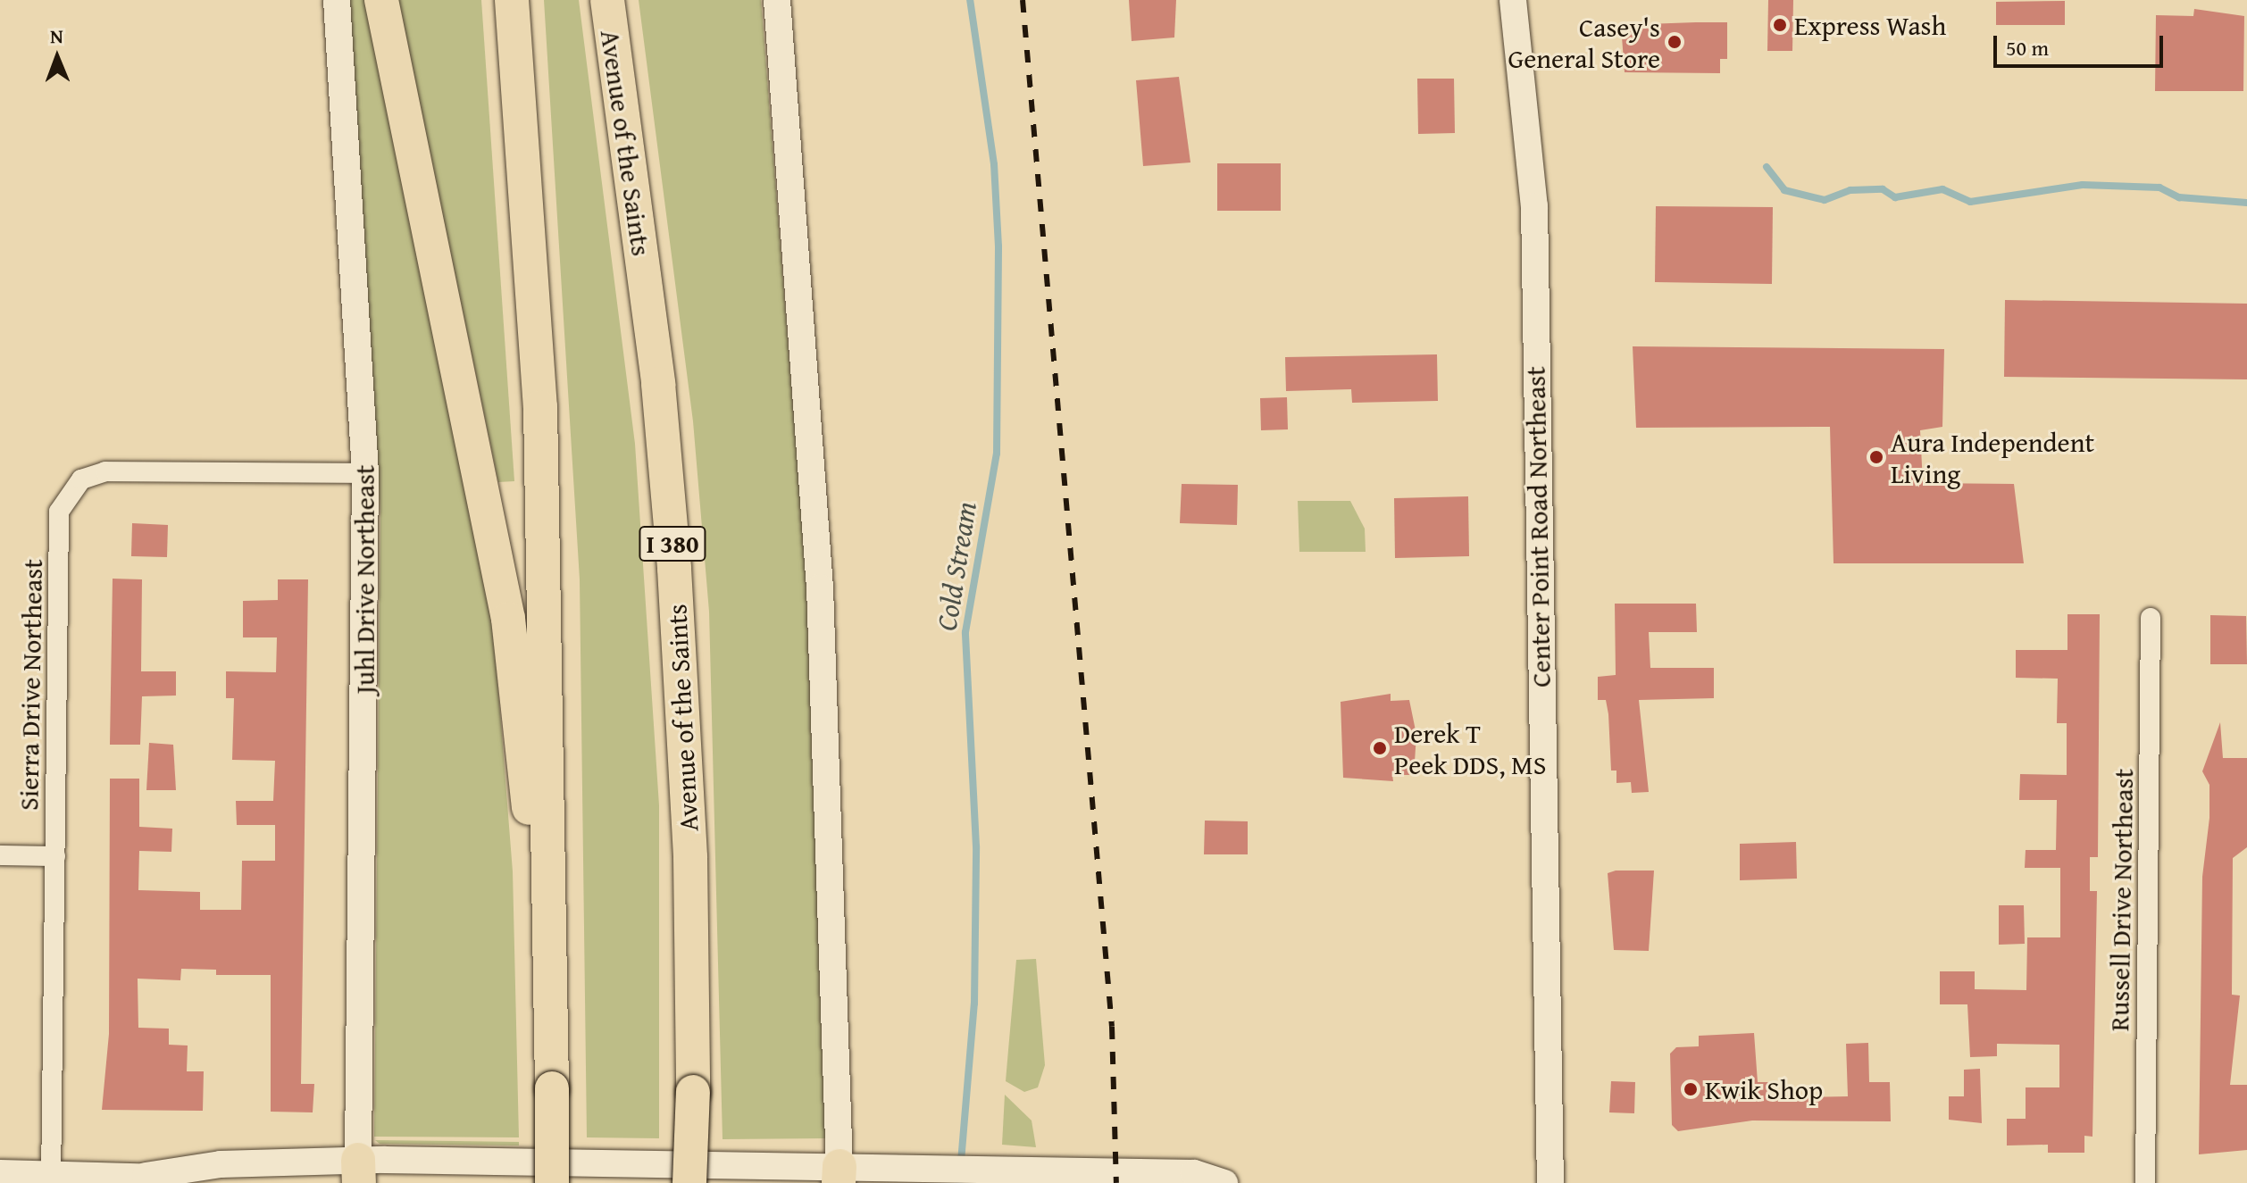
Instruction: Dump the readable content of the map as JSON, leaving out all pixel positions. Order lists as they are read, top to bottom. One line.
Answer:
{"streets":{"highway":["Avenue of the Saints","I 380"],"street":["Center Point Road Northeast","Juhl Drive Northeast","Sierra Drive Northeast","Russell Drive Northeast"]},"crossings":[["Juhl Drive Northeast","Sierra Drive Northeast"]],"water":["Cold Stream"],"places":["Express Wash","Casey's General Store","Aura Independent Living","Derek T Peek DDS, MS","Kwik Shop"],"scale_bar":"50 m","north":"top"}
